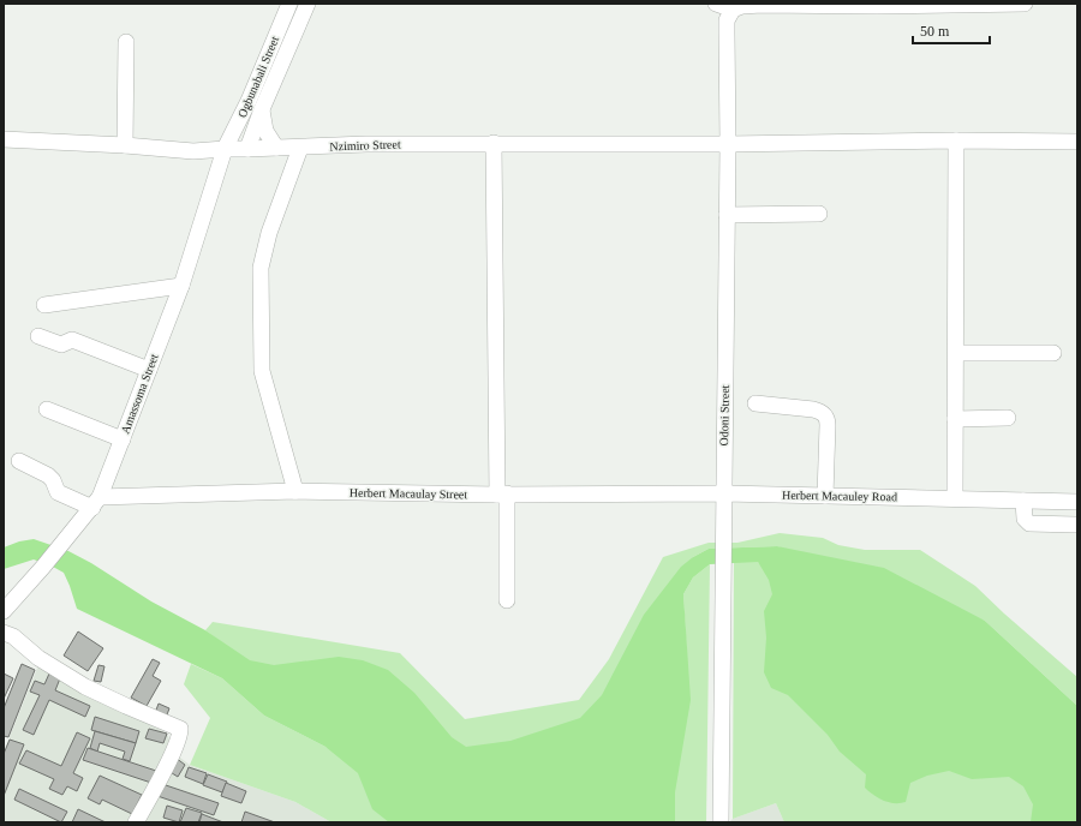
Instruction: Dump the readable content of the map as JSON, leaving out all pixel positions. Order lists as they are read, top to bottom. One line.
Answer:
{"streets":{"street":["Ogbunabali Street","Nzimiro Street","Amassoma Street","Odoni Street","Herbert Macaulay Street","Herbert Macauley Road"]},"crossings":[["Ogbunabali Street","Nzimiro Street"],["Ogbunabali Street","Amassoma Street"],["Nzimiro Street","Amassoma Street"],["Nzimiro Street","Odoni Street"],["Amassoma Street","Herbert Macaulay Street"],["Odoni Street","Herbert Macaulay Street"],["Odoni Street","Herbert Macauley Road"],["Herbert Macaulay Street","Herbert Macauley Road"]],"scale_bar":"50 m"}
